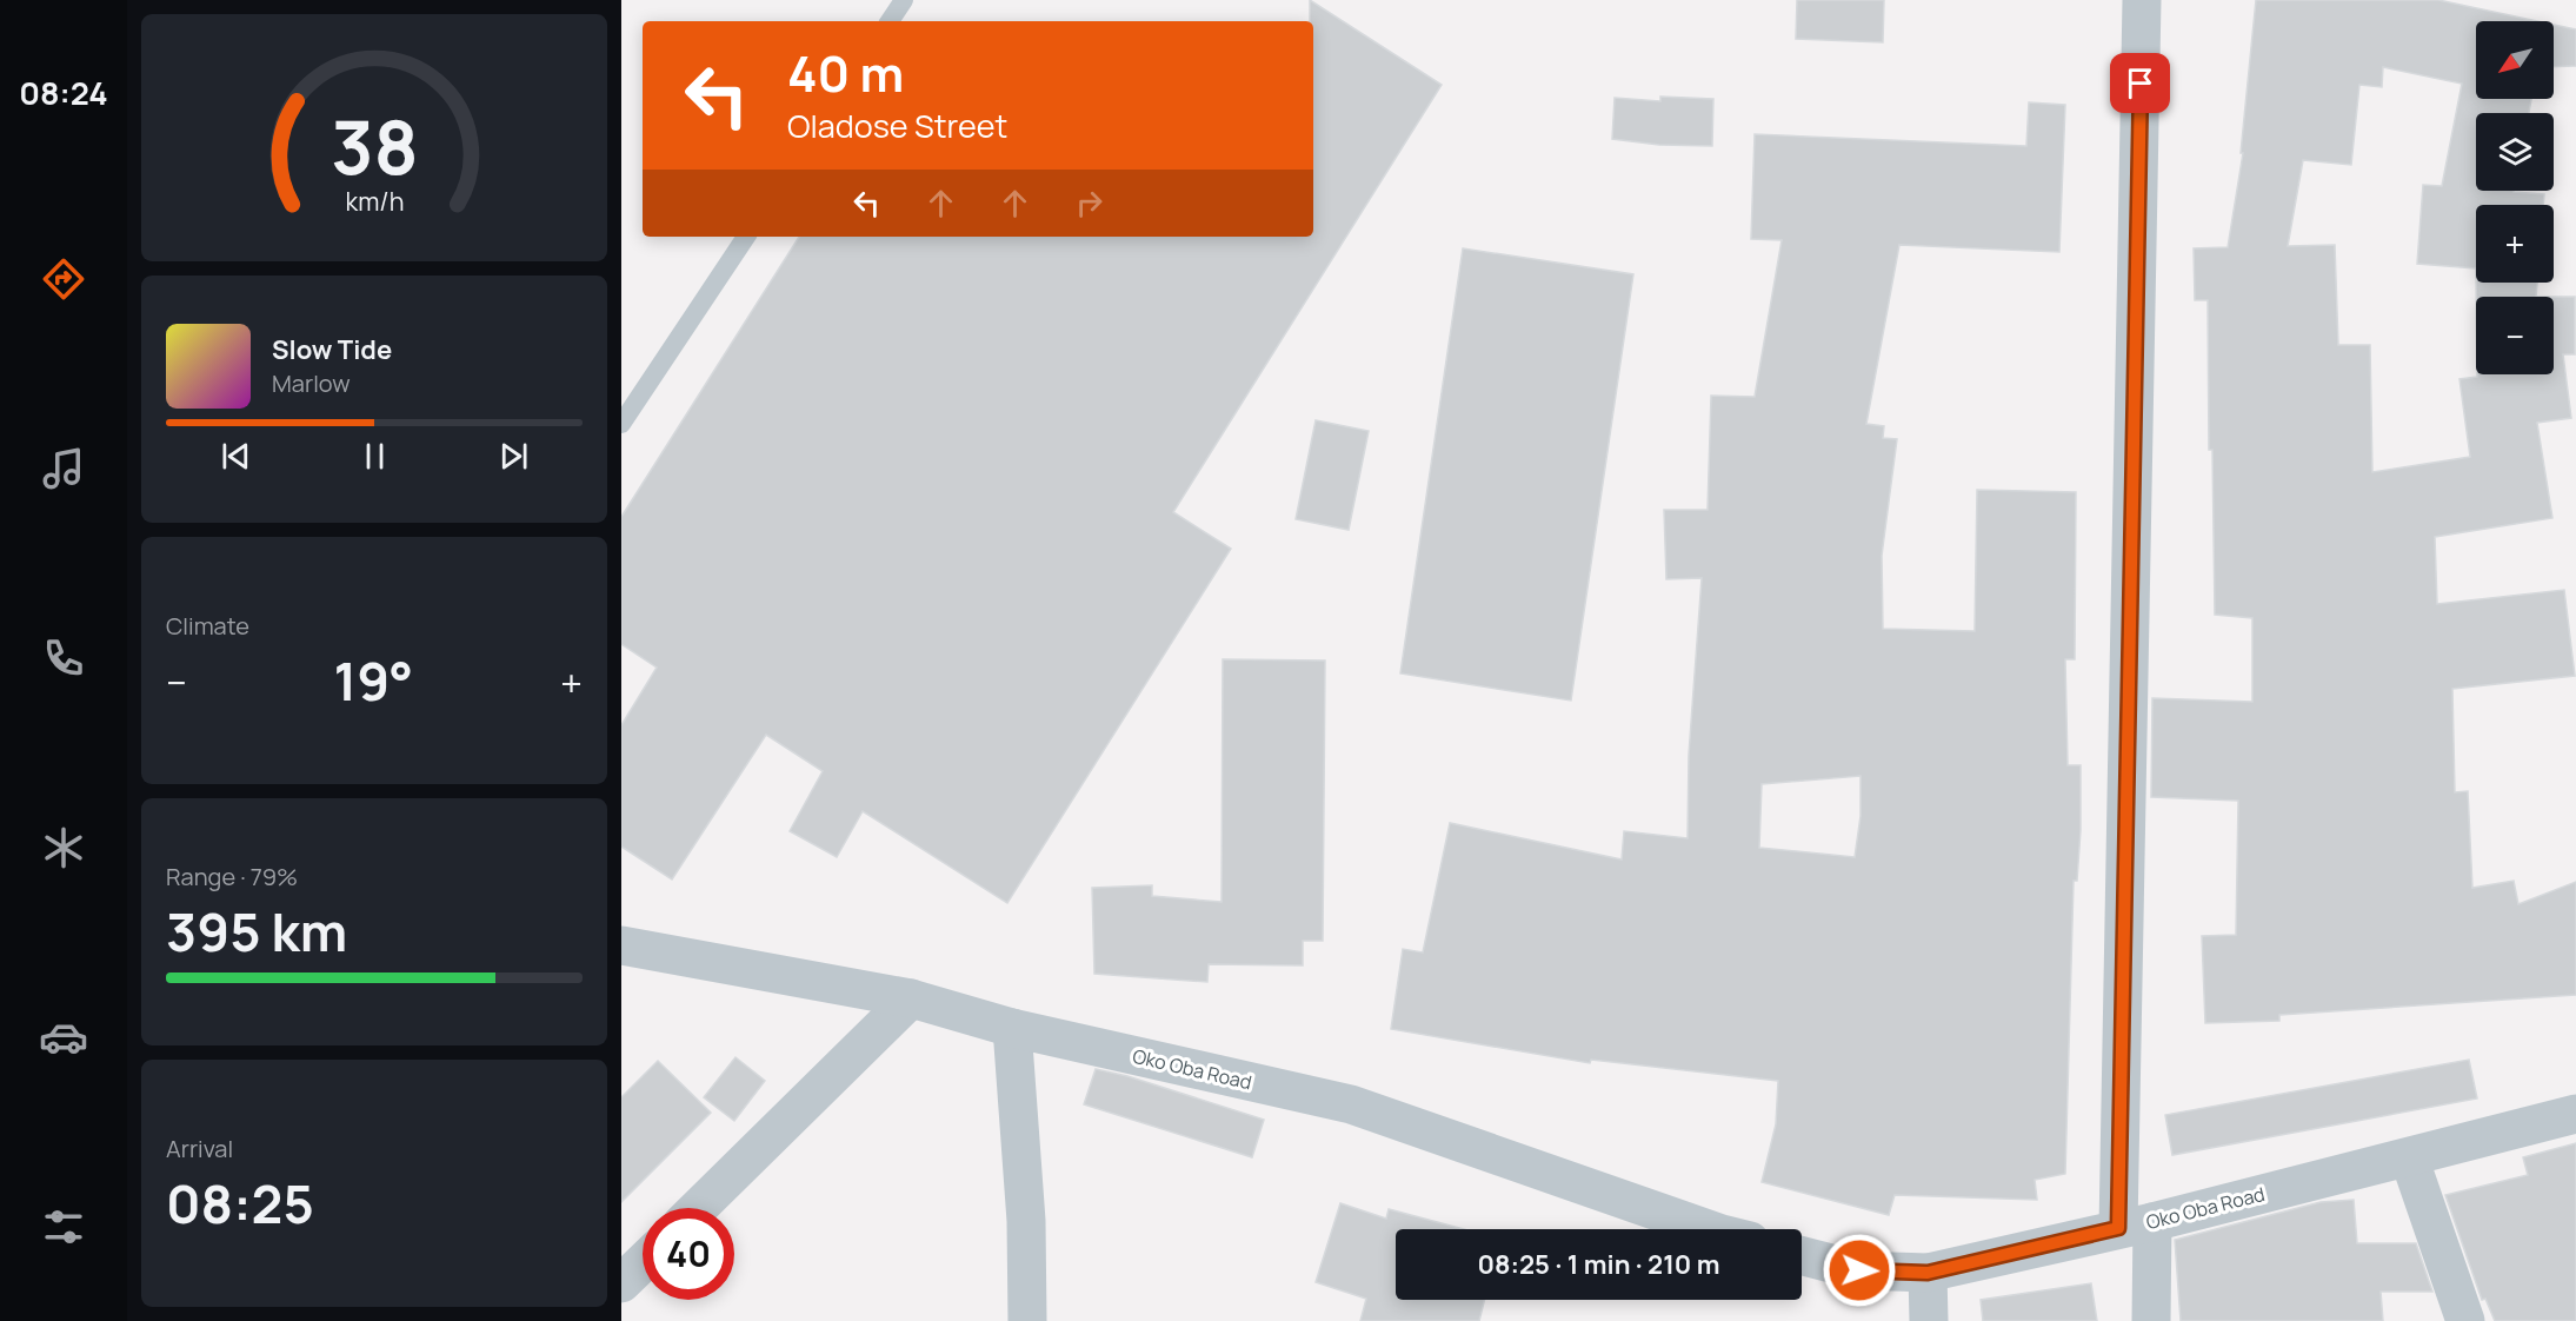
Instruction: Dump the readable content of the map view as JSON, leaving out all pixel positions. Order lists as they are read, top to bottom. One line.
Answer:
{"streets":{"street":["Oko Oba Road"]},"north":"bottom left","page":{"tabs":"08:24","map_buttons":["+","−"],"turn":["40 m","Oladose Street"],"song":["Slow Tide","Marlow"],"tile":["Climate",["Range · 79%","395 km"],["Arrival","08:25"]],"heat":["−","19°","+"],"limit":"40","trip":"08:25 · 1 min · 210 m","gauge":["38","km/h"]}}
